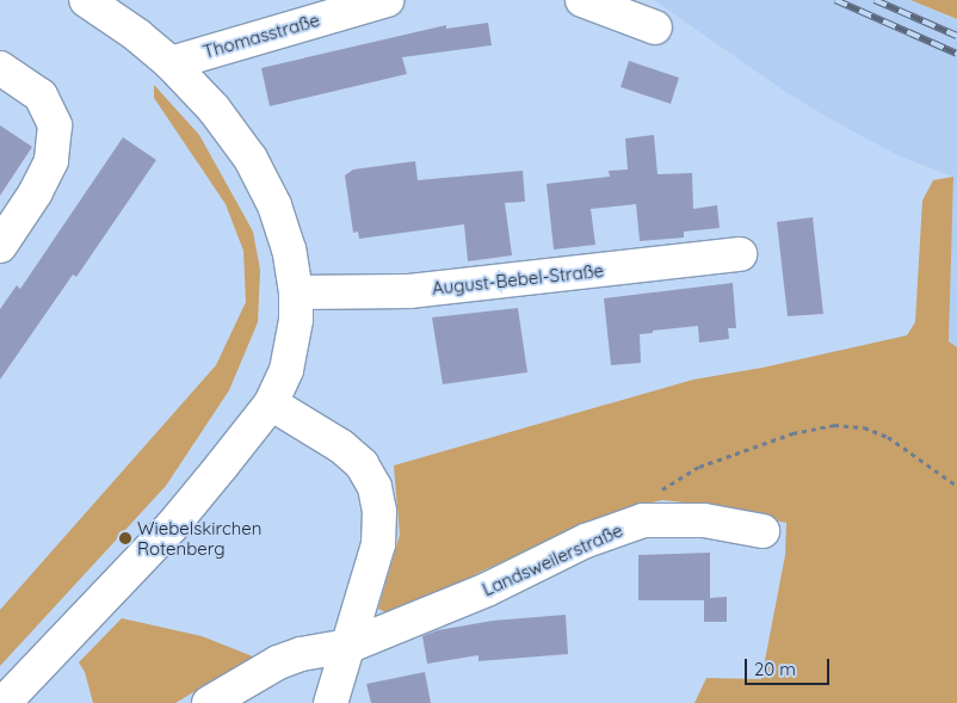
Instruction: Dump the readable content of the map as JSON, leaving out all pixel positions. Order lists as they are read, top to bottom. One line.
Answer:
{"streets":{"street":["Thomasstraße","August-Bebel-Straße","Landsweilerstraße"]},"places":["Wiebelskirchen Rotenberg"],"scale_bar":"20 m"}
